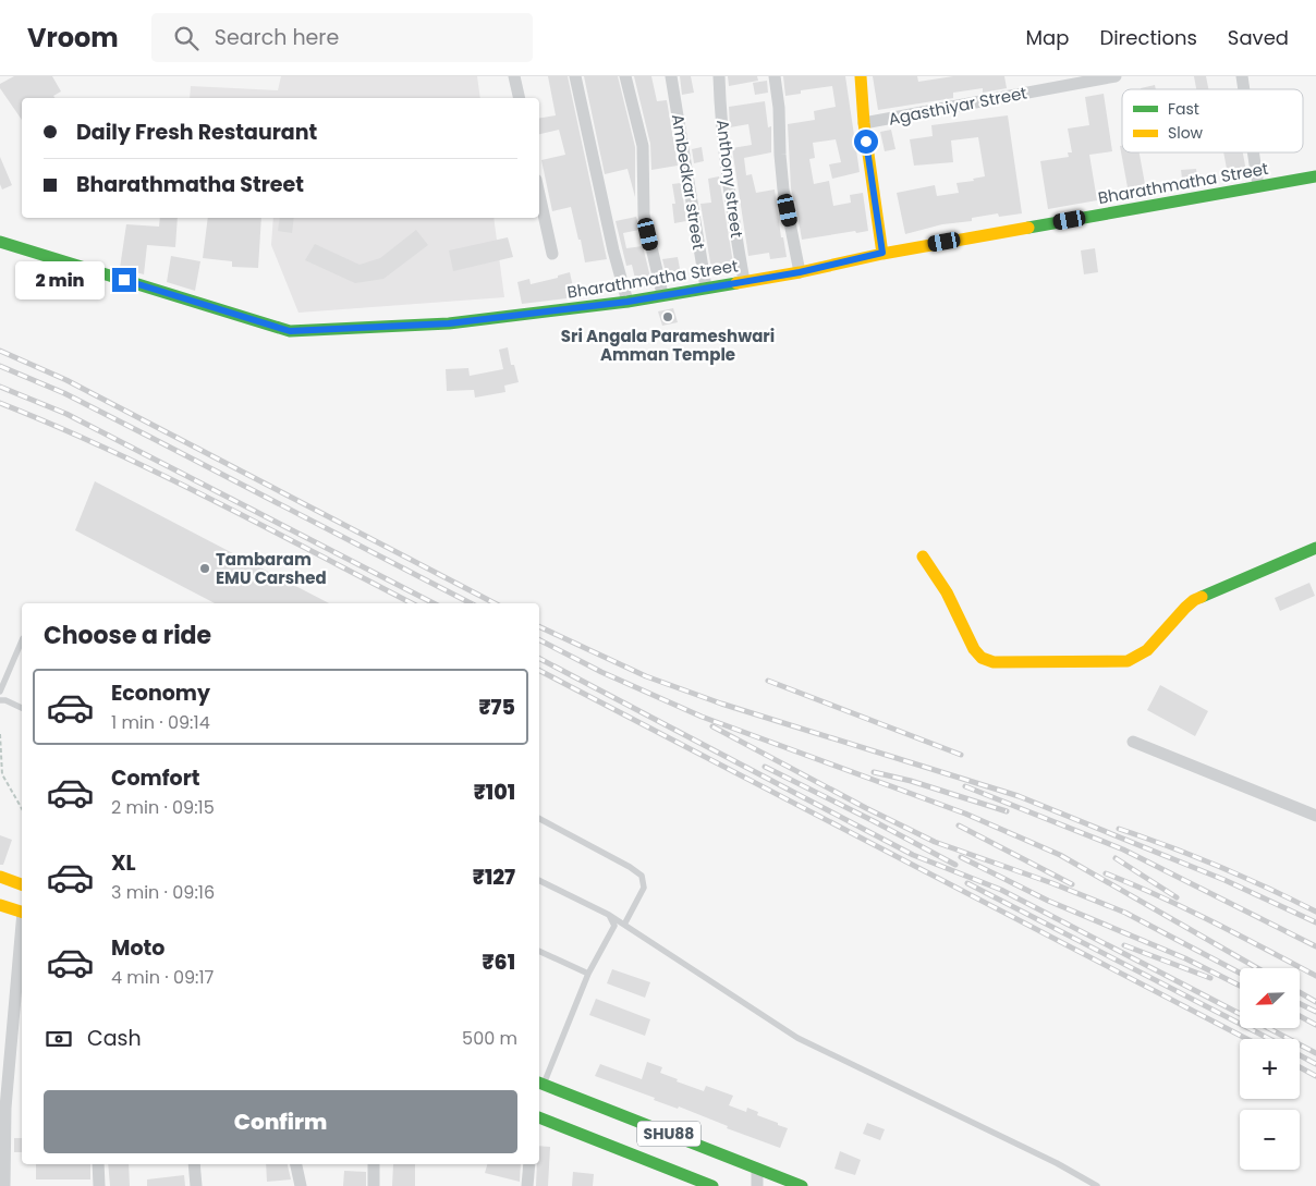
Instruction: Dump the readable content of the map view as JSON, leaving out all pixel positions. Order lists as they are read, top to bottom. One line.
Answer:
{"streets":{"street":["Agasthiyar Street","Anthony street","Ambedkar street","Bharathmatha Street","SHU88"]},"crossings":[["Anthony street","Bharathmatha Street"],["Ambedkar street","Bharathmatha Street"]],"places":["Sri Angala Parameshwari Amman Temple","Tambaram EMU Carshed"],"legend":["Fast","Slow"],"north":"bottom left","page":{"header":"Vroom","search":"Search here","nav":["Map","Directions","Saved"],"banner":["Daily Fresh Restaurant","Bharathmatha Street"],"bubble":"2 min","heading":"Choose a ride","list":[{"name":"Economy","note":"1 min · 09:14","value":"₹75"},{"name":"Comfort","note":"2 min · 09:15","value":"₹101"},{"name":"XL","note":"3 min · 09:16","value":"₹127"},{"name":"Moto","note":"4 min · 09:17","value":"₹61"}],"map_buttons":["+","−"],"pay":["Cash","500 m"],"buttons":"Confirm"}}
